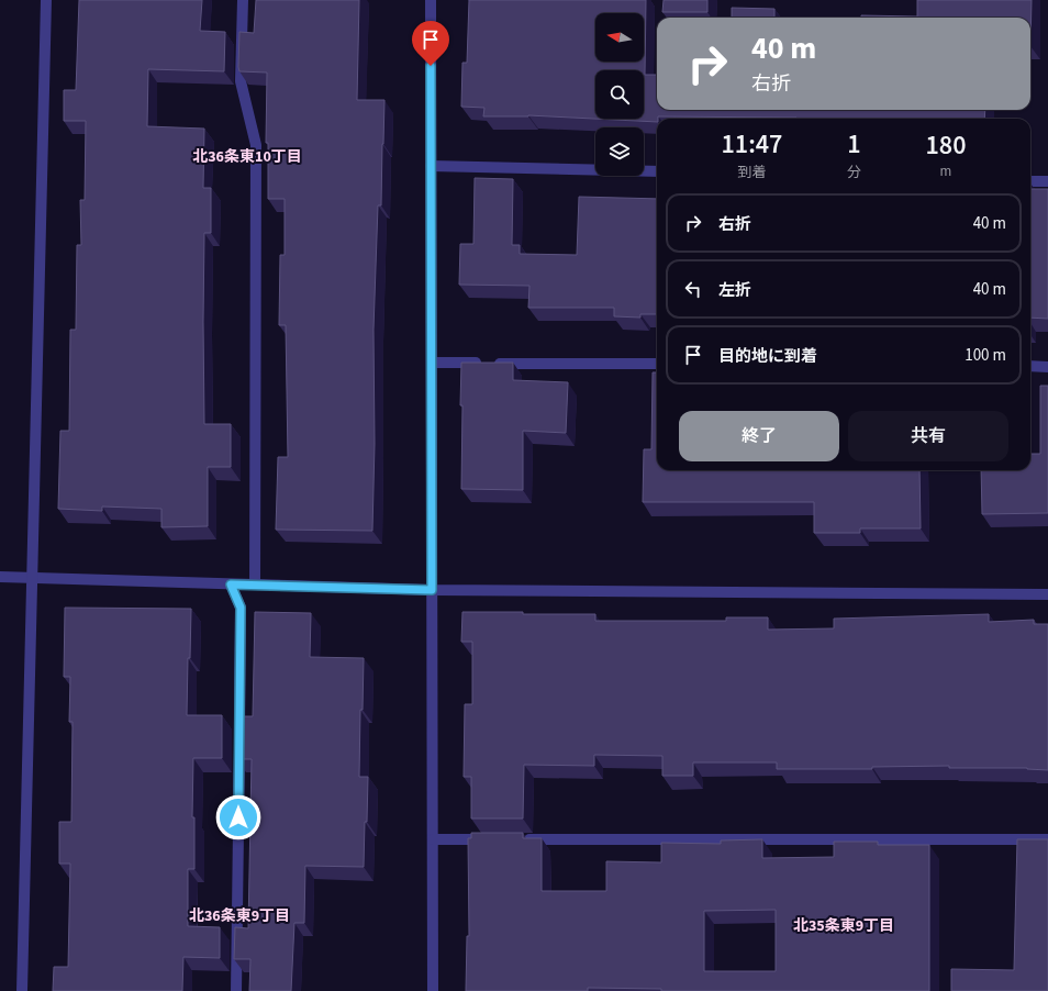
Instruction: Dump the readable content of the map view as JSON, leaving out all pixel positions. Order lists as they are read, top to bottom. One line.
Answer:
{"districts":["北36条東10丁目","北36条東9丁目","北35条東9丁目"],"north":"left","page":{"turn":["40 m","右折"],"eta":["11:47","到着","1","分","180","m"],"list":[{"name":"右折","value":"40 m"},{"name":"左折","value":"40 m"},{"name":"目的地に到着","value":"100 m"}],"buttons":["終了","共有"]}}
